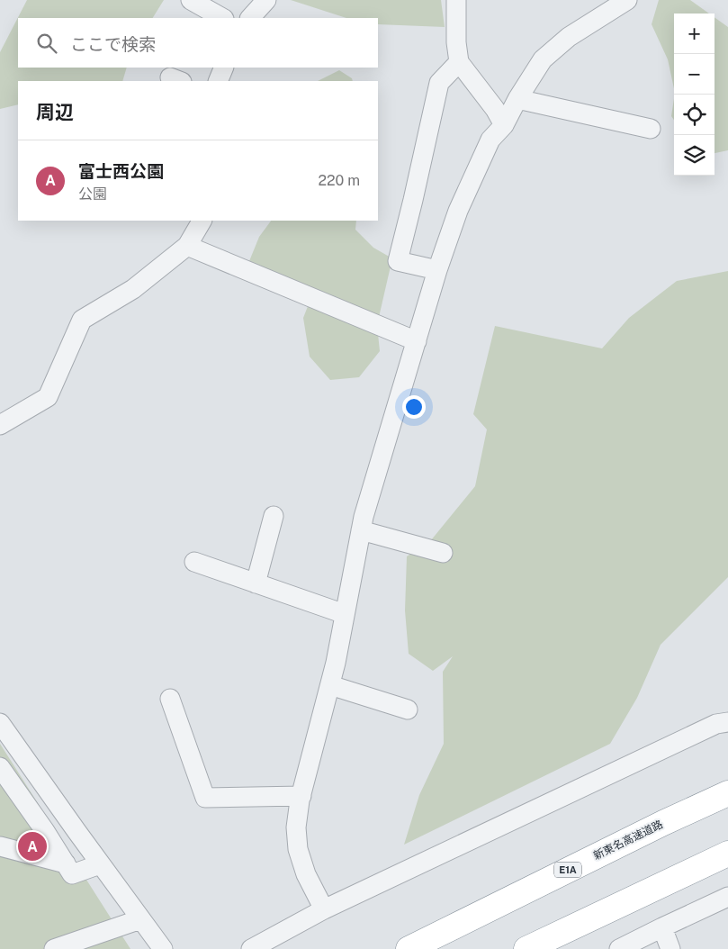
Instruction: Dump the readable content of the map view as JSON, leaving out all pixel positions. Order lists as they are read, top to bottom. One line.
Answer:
{"streets":{"highway":["新東名高速道路","E1A"]},"page":{"map_buttons":["+","−"],"search":"ここで検索","heading":"周辺","list":[{"mark":"A","name":"富士西公園","note":"公園","value":"220 m"}],"pins":"A"}}
